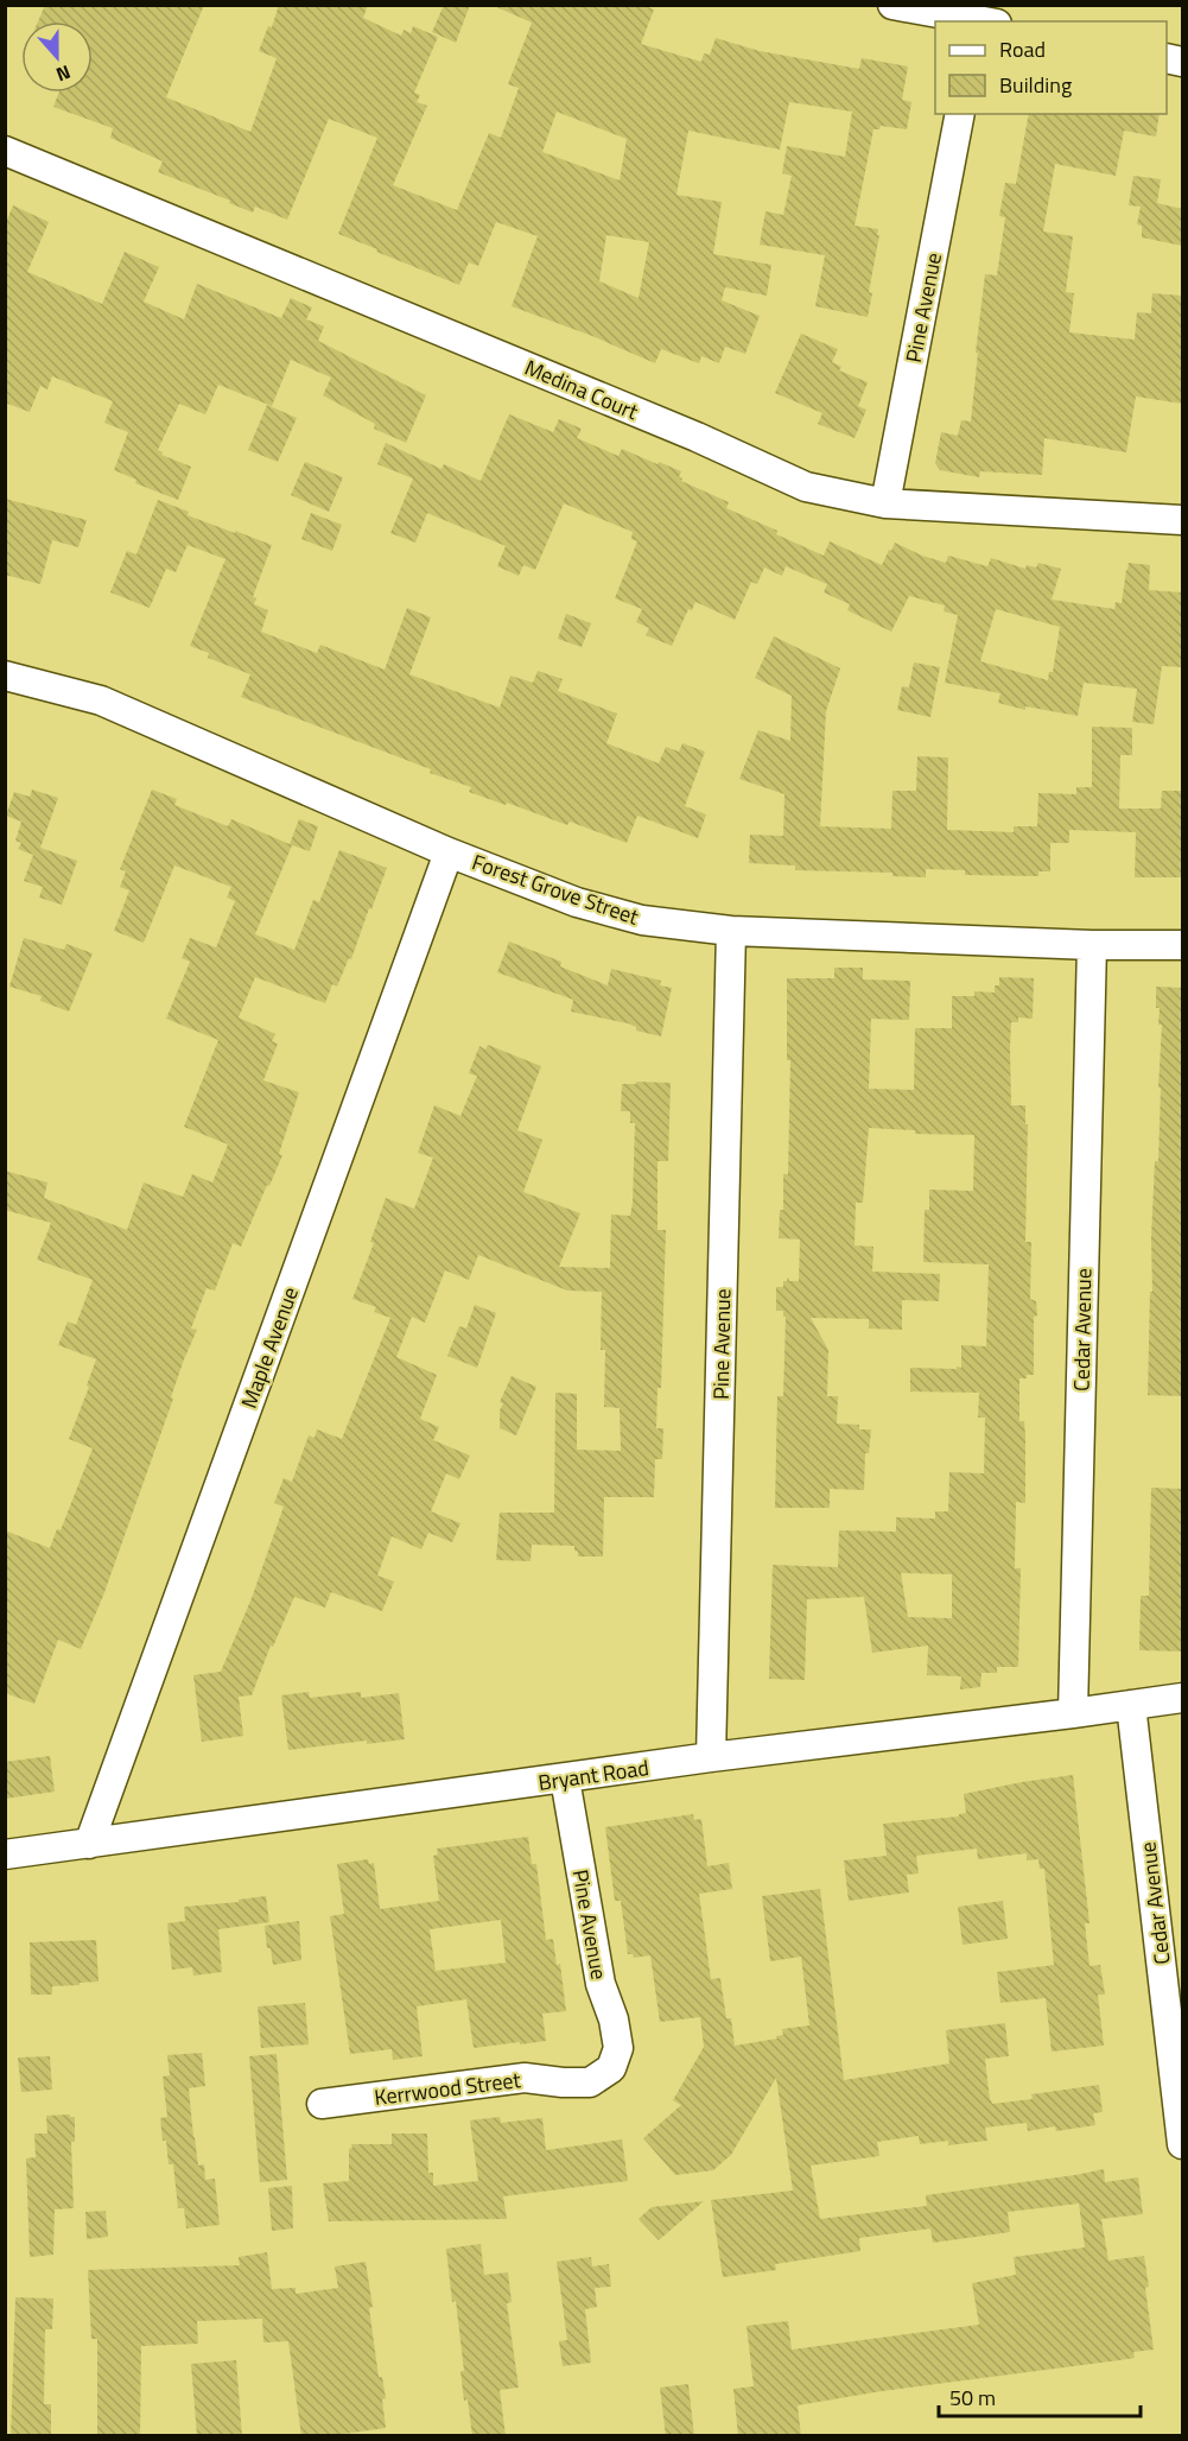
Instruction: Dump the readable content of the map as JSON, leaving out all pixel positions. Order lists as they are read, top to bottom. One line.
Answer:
{"streets":{"street":["Pine Avenue","Medina Court","Forest Grove Street","Cedar Avenue","Maple Avenue","Bryant Road","Kerrwood Street"]},"crossings":[["Pine Avenue","Medina Court"],["Pine Avenue","Forest Grove Street"],["Pine Avenue","Bryant Road"],["Pine Avenue","Kerrwood Street"],["Forest Grove Street","Cedar Avenue"],["Forest Grove Street","Maple Avenue"],["Cedar Avenue","Bryant Road"],["Maple Avenue","Bryant Road"]],"legend":["Road","Building"],"scale_bar":"50 m","north":"bottom"}
